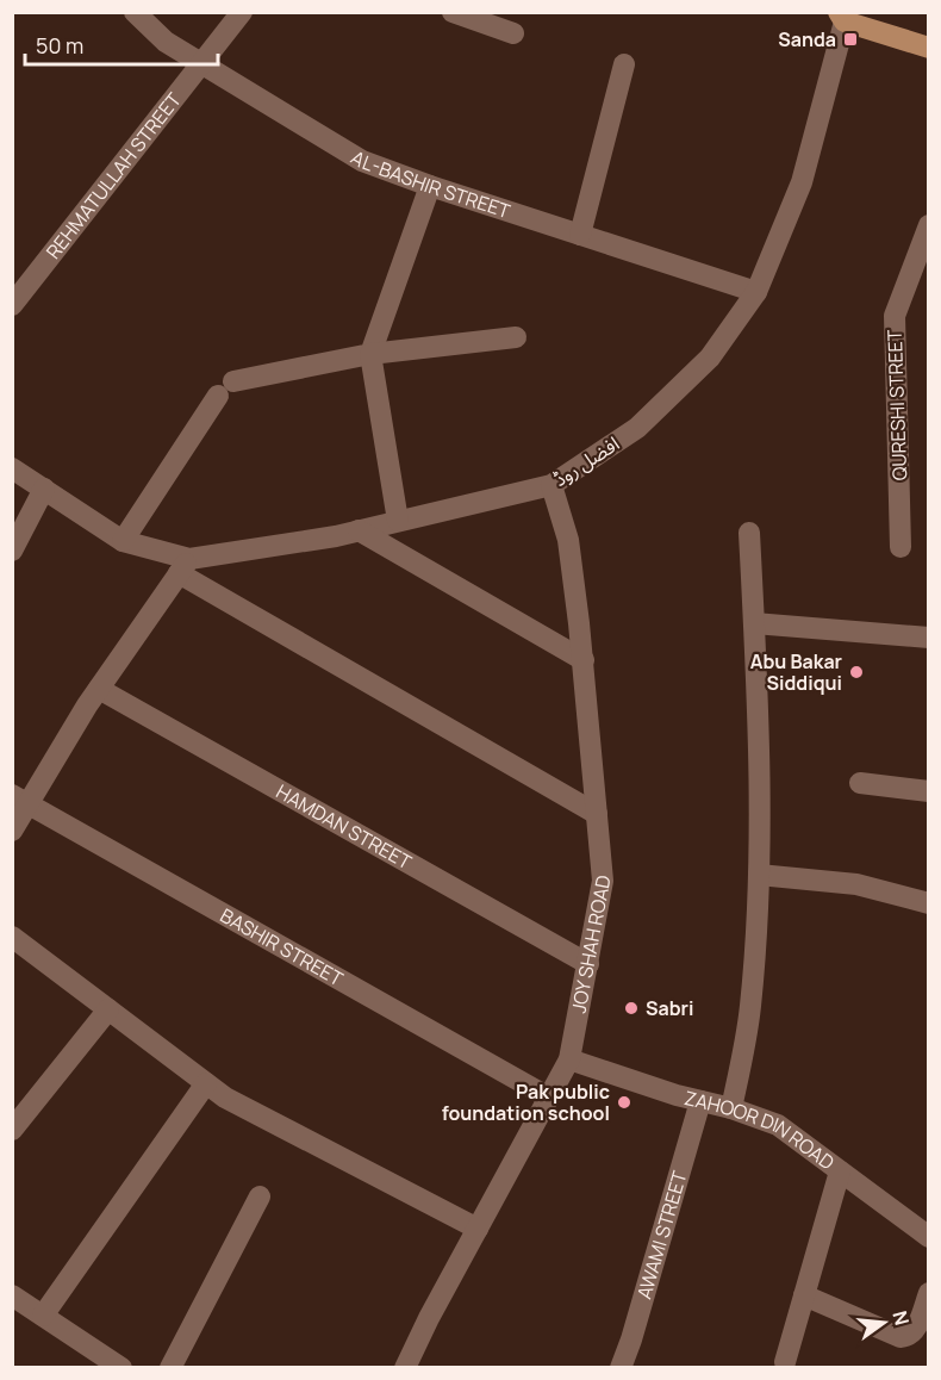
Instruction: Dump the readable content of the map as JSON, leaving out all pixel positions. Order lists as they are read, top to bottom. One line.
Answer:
{"streets":{"street":["REHMATULLAH STREET","AL-BASHIR STREET","QURESHI STREET","افضل روڈ","HAMDAN STREET","JOY SHAH ROAD","BASHIR STREET","ZAHOOR DIN ROAD","AWAMI STREET"]},"crossings":[["REHMATULLAH STREET","AL-BASHIR STREET"],["AL-BASHIR STREET","افضل روڈ"],["افضل روڈ","JOY SHAH ROAD"],["HAMDAN STREET","JOY SHAH ROAD"],["JOY SHAH ROAD","BASHIR STREET"],["JOY SHAH ROAD","ZAHOOR DIN ROAD"],["ZAHOOR DIN ROAD","AWAMI STREET"]],"places":{"transit":["Sanda"],"other":["Abu Bakar Siddiqui","Sabri","Pak public foundation school"]},"scale_bar":"50 m","north":"right"}
